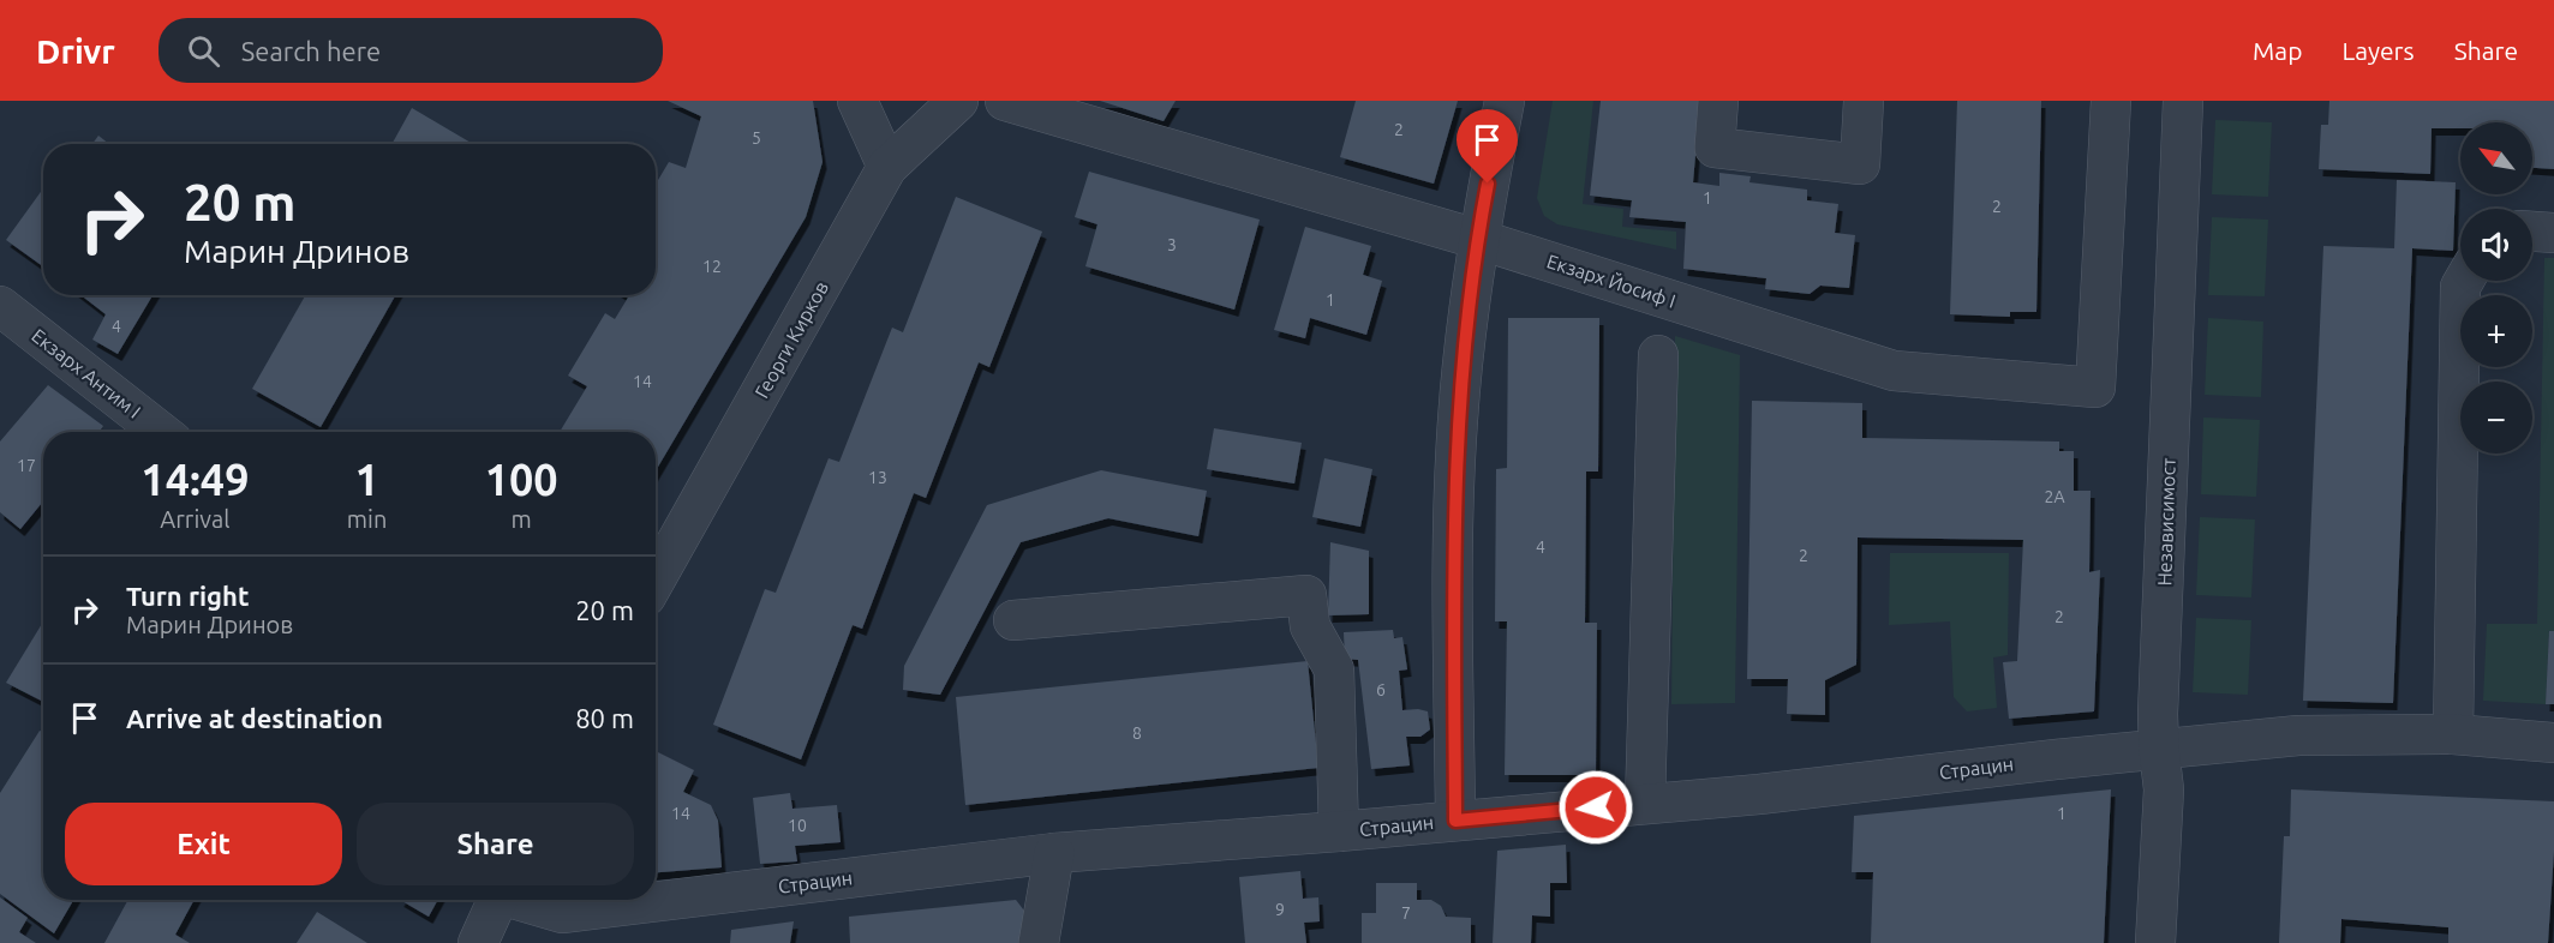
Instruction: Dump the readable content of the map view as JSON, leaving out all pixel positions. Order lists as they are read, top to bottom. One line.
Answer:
{"streets":{"street":["Екзарх Йосиф I","Георги Кирков","Екзарх Антим I","Независимост","Страцин"]},"crossings":[["Независимост","Страцин"]],"house_numbers":["2","5","1","2","3","12","1","4","14","17","13","2А","4","2","2","6","8","14","1","10","9","7"],"north":"top left","page":{"header":"Drivr","search":"Search here","nav":["Map","Layers","Share"],"map_buttons":["+","−"],"turn":["20 m","Марин Дринов"],"eta":["14:49","Arrival","1","min","100","m"],"list":[{"name":"Turn right","note":"Марин Дринов","value":"20 m"},{"name":"Arrive at destination","value":"80 m"}],"buttons":["Exit","Share"]}}
